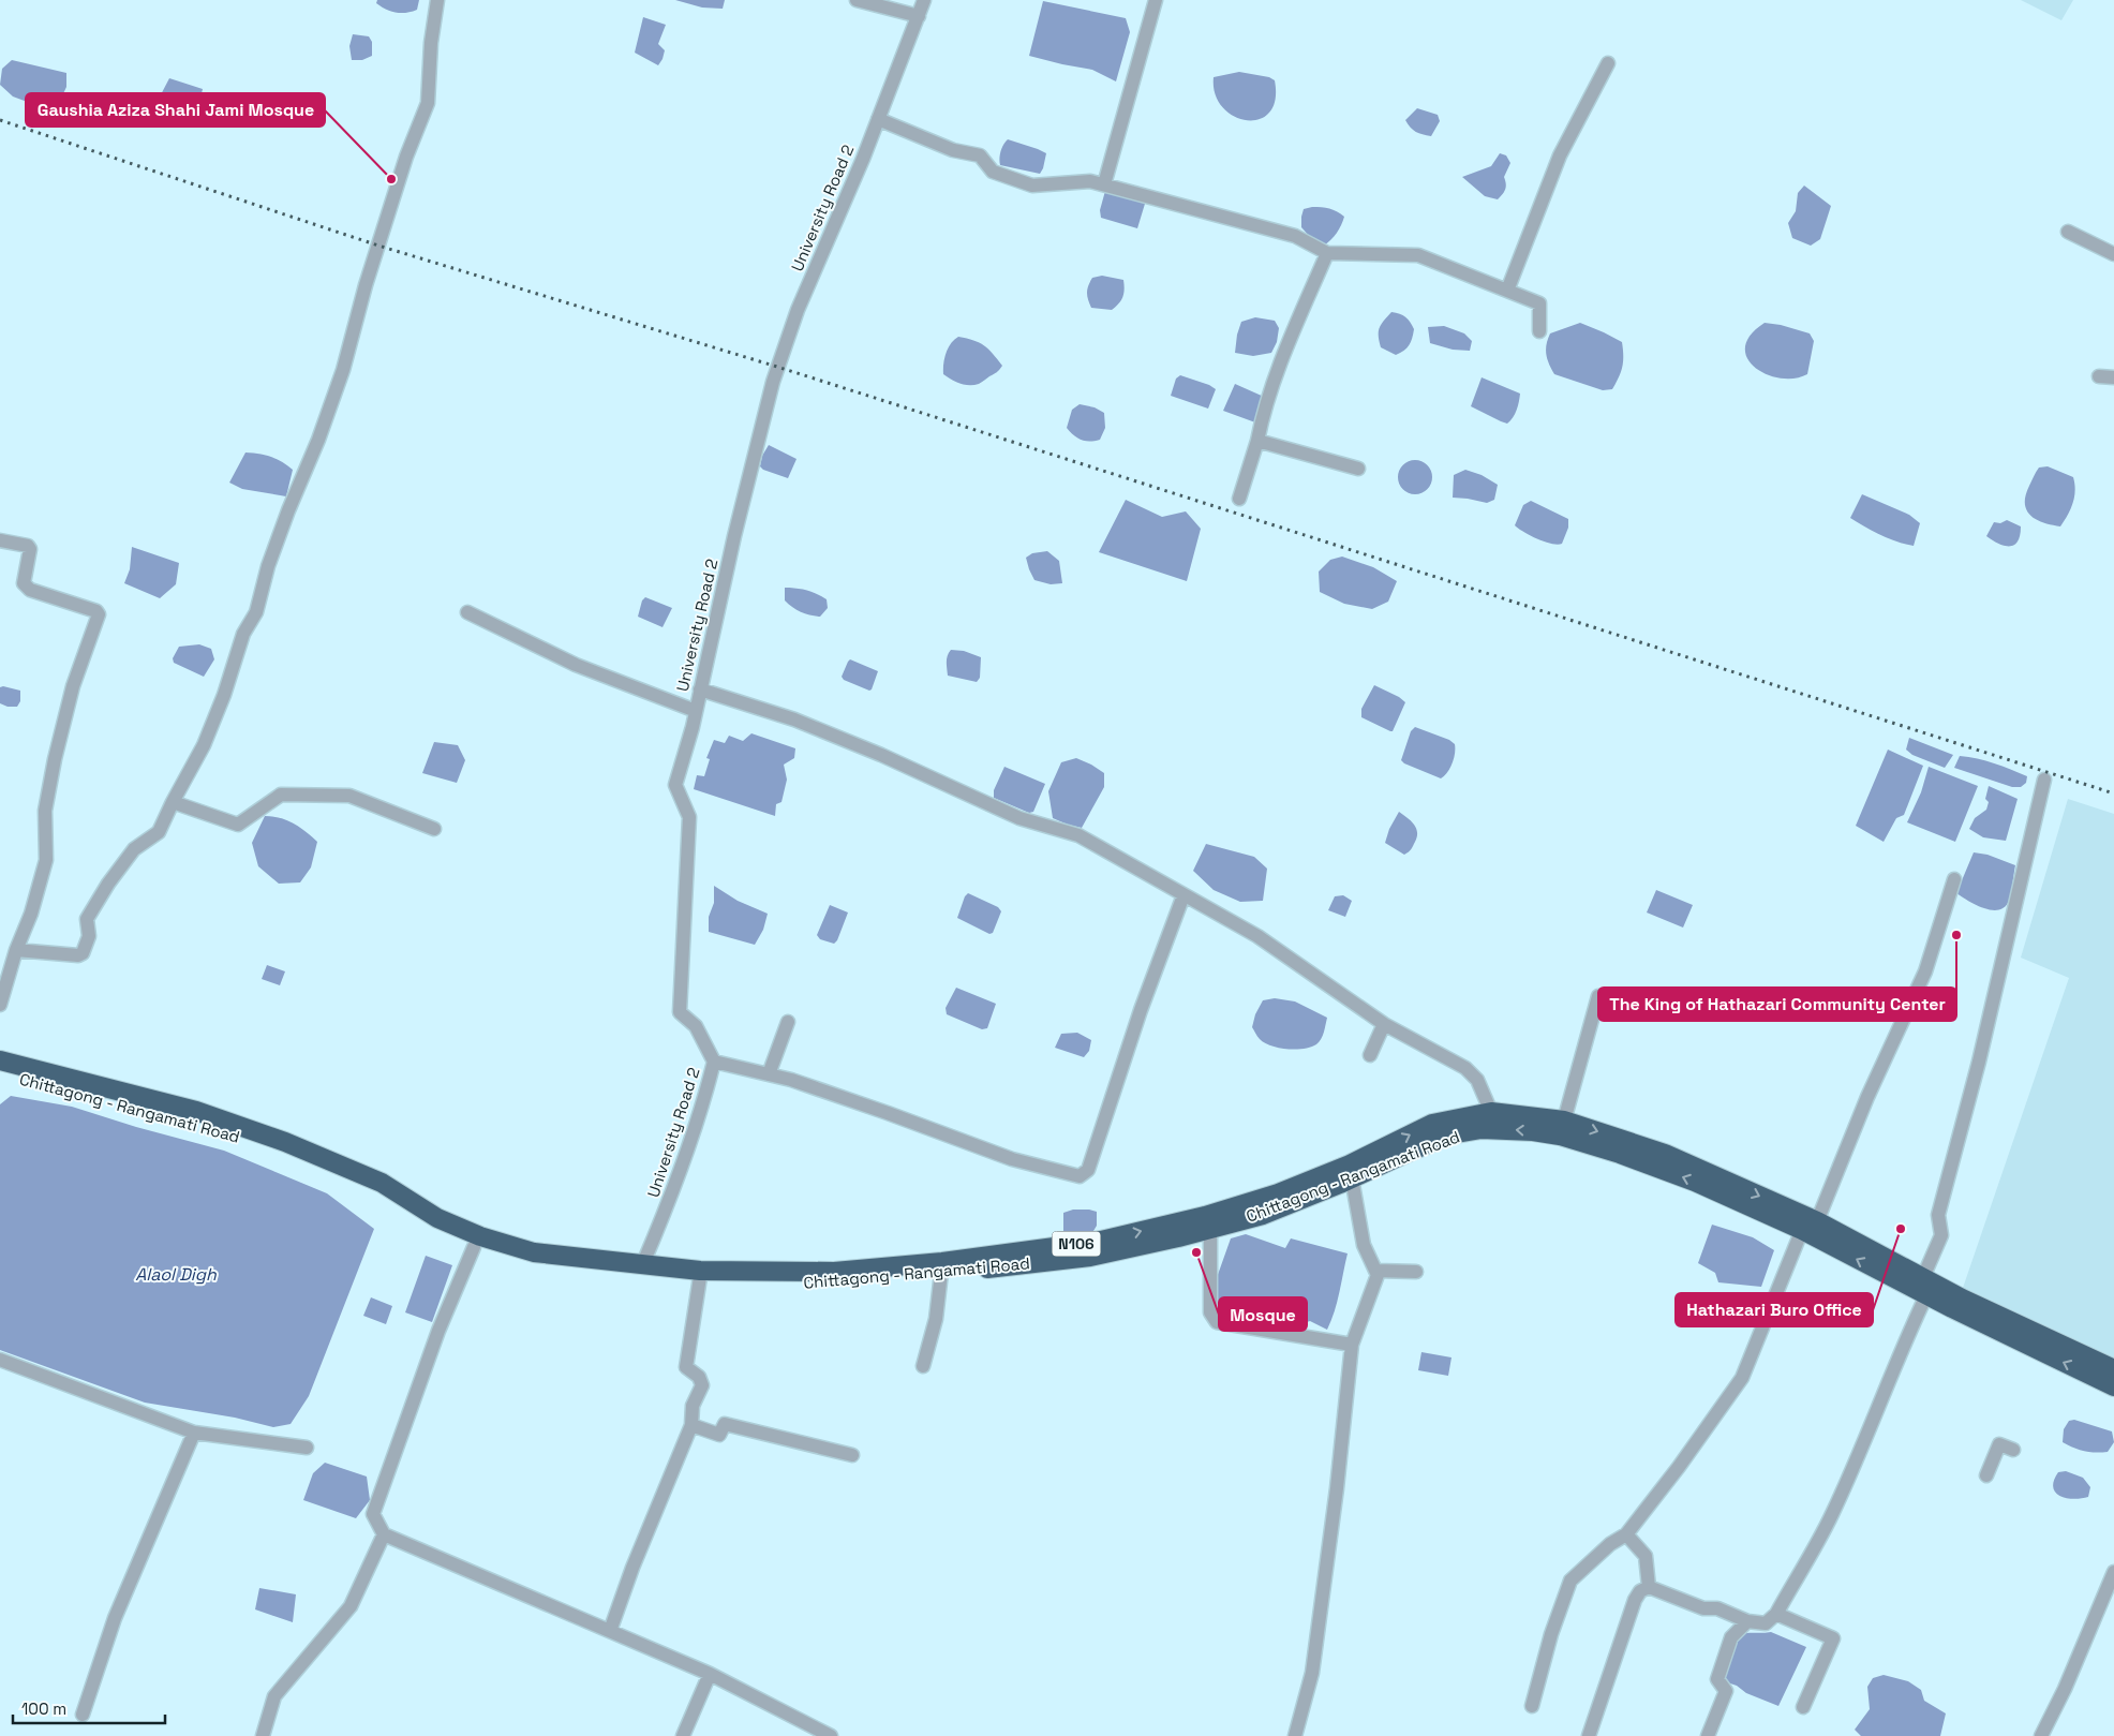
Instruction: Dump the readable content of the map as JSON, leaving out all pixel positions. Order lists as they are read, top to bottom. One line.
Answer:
{"streets":{"highway":["Chittagong - Rangamati Road","N106"],"street":["University Road 2"]},"crossings":[["University Road 2","Chittagong - Rangamati Road"]],"water":["Alaol Digh"],"places":["Gaushia Aziza Shahi Jami Mosque","The King of Hathazari Community Center","Hathazari Buro Office","Mosque"],"scale_bar":"100 m"}
